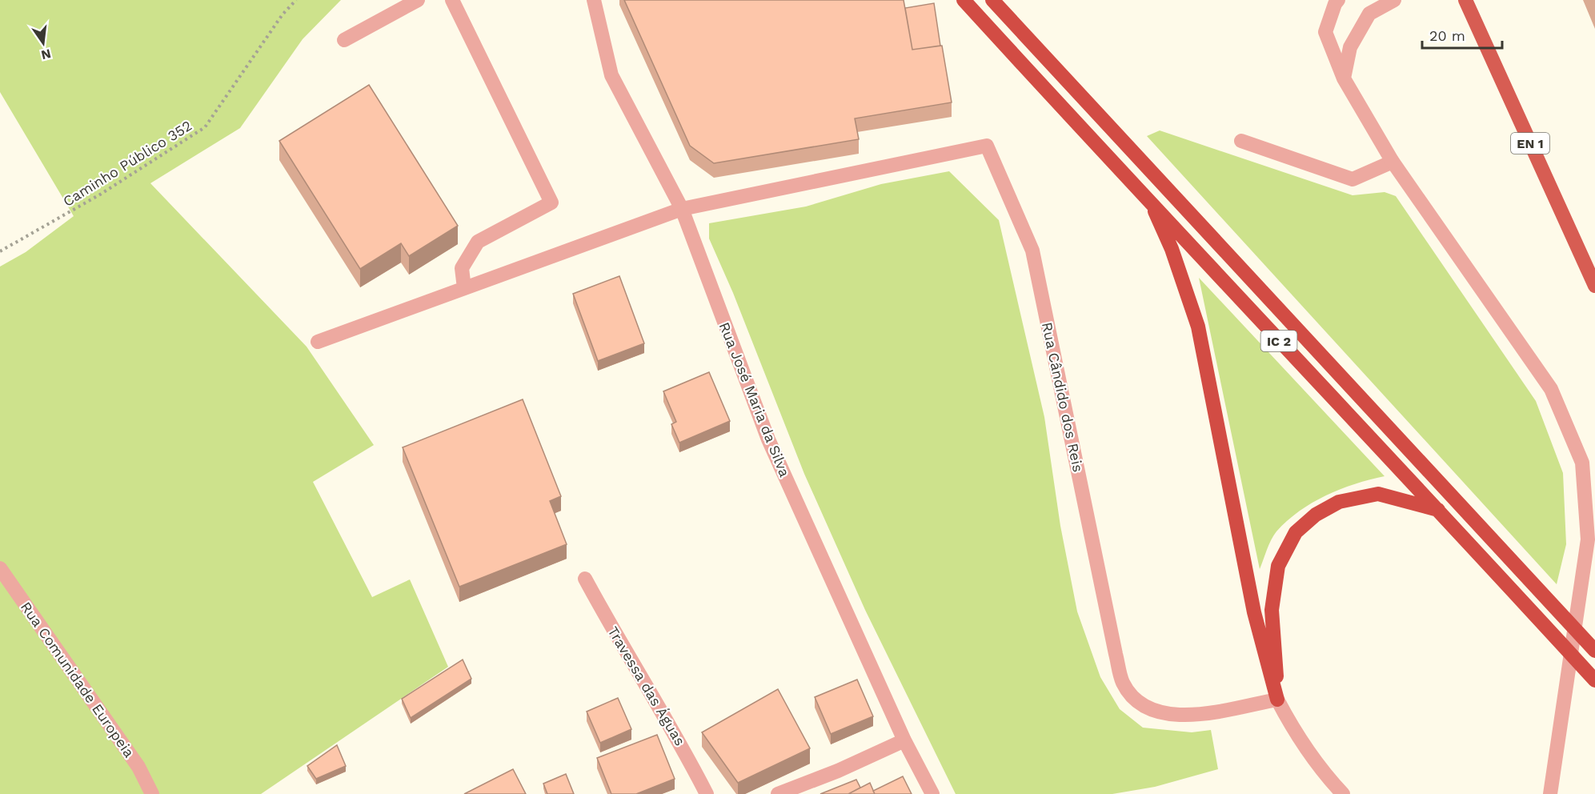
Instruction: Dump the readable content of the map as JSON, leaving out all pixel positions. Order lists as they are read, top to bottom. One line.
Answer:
{"streets":{"highway":["IC 2"],"main road":["EN 1"],"street":["Rua Cândido dos Reis","Rua José Maria da Silva","Rua Comunidade Europeia","Travessa das Águas"],"path":["Caminho Público 352"]},"crossings":[["Rua Cândido dos Reis","Rua José Maria da Silva"]],"scale_bar":"20 m","north":"bottom"}
